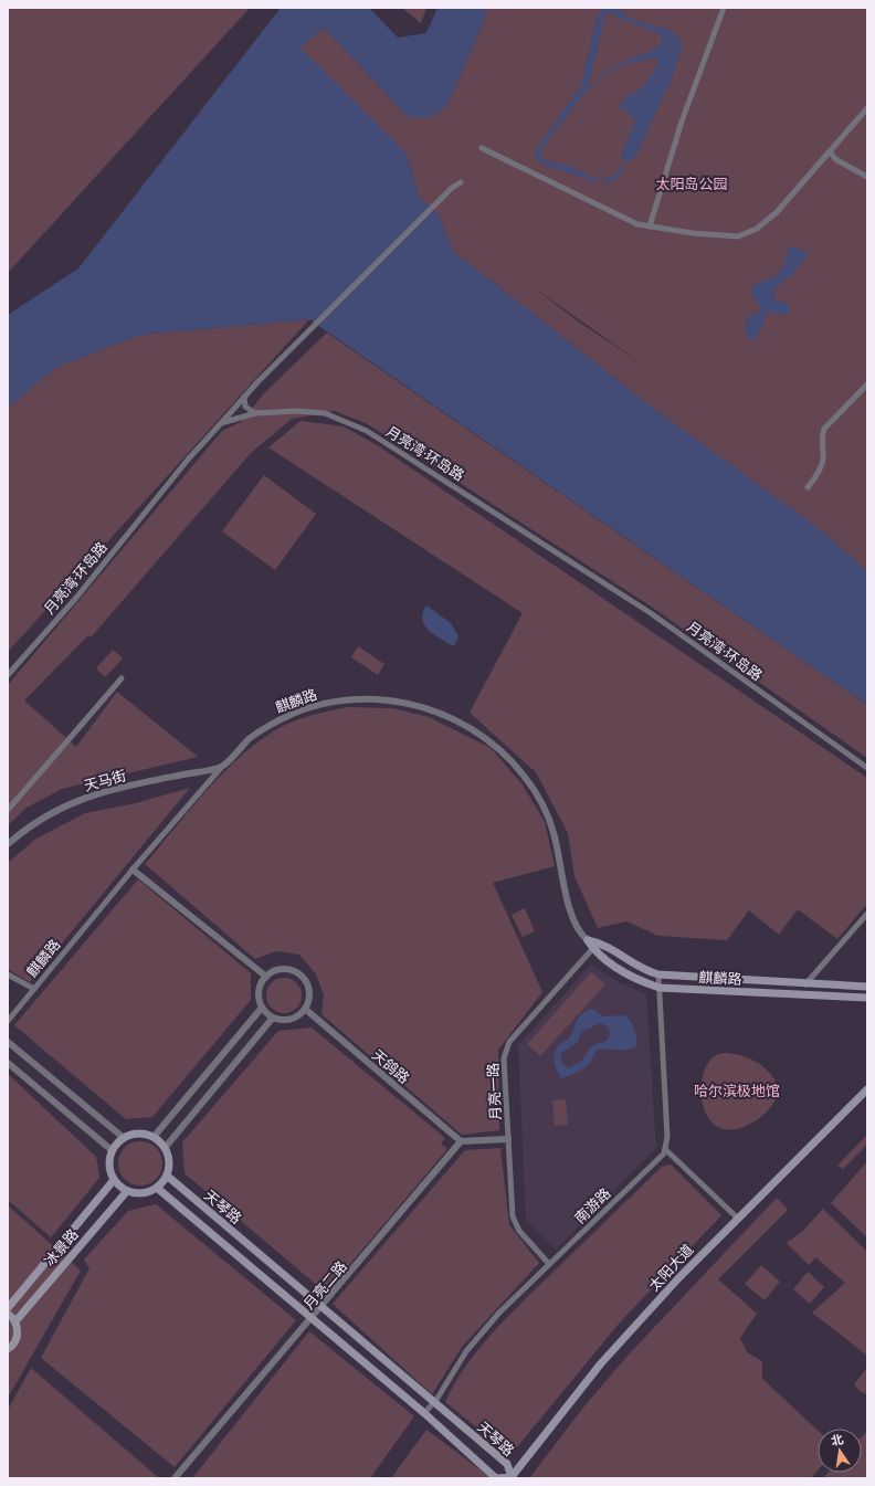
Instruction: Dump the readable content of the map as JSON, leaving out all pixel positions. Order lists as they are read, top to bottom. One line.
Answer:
{"streets":{"main road":["麒麟路","天琴路","冰景路","太阳大道"],"street":["月亮湾·环岛路","天马街","天鸽路","月亮一路","南游路","月亮二路"]},"crossings":[["麒麟路","天马街"],["麒麟路","月亮一路"],["天鸽路","月亮二路"],["月亮一路","南游路"],["南游路","天琴路"],["天琴路","冰景路"],["天琴路","太阳大道"],["天琴路","月亮二路"]],"parks":["太阳岛公园","哈尔滨极地馆"],"north":"top"}
